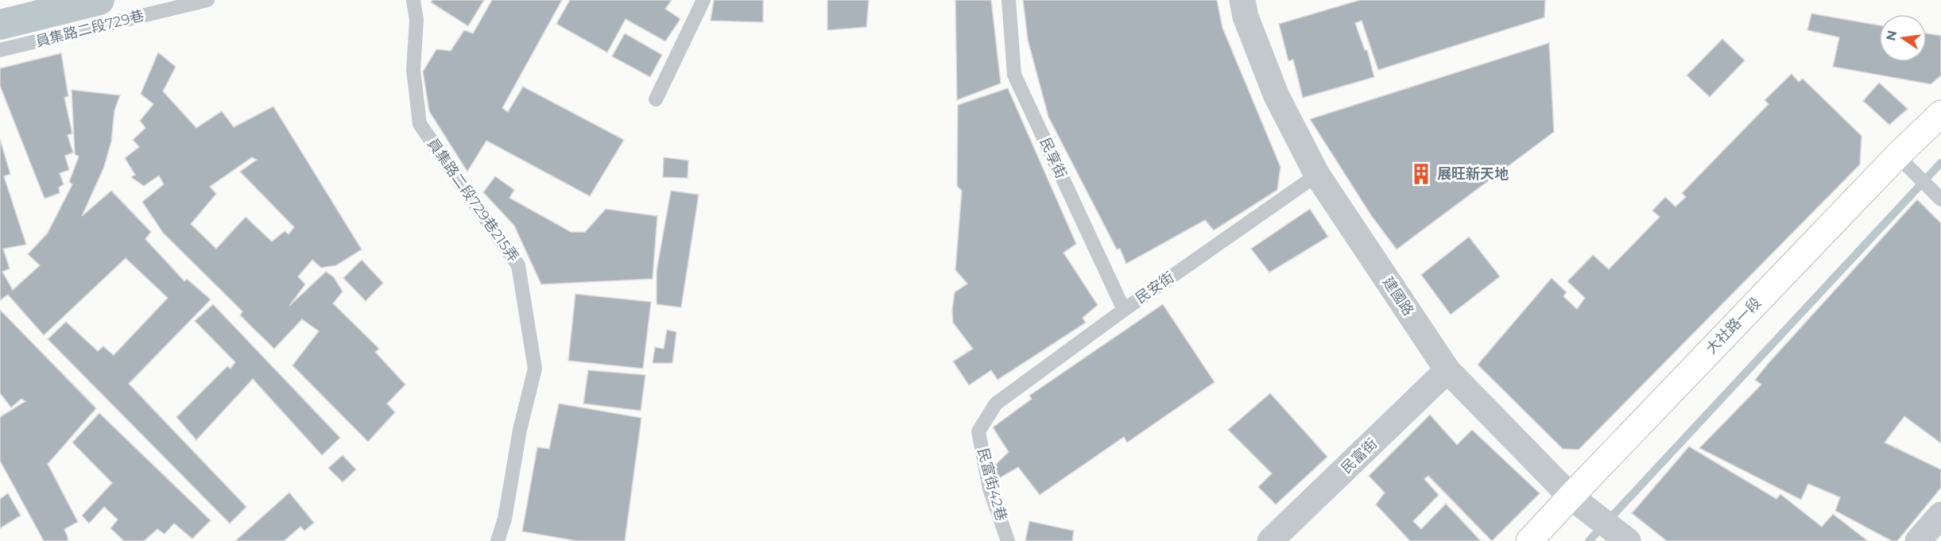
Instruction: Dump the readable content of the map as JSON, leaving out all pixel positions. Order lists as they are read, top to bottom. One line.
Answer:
{"streets":{"street":["建國路","大社路一段","民富街"],"lane":["員集路二段729巷","民享街","員集路二段729巷215弄","民安街","民富街42巷"]},"crossings":[["民享街","民安街"],["民安街","建國路"],["民安街","民富街42巷"],["建國路","大社路一段"],["建國路","民富街"]],"places":{"building":["展旺新天地"]},"north":"left"}
